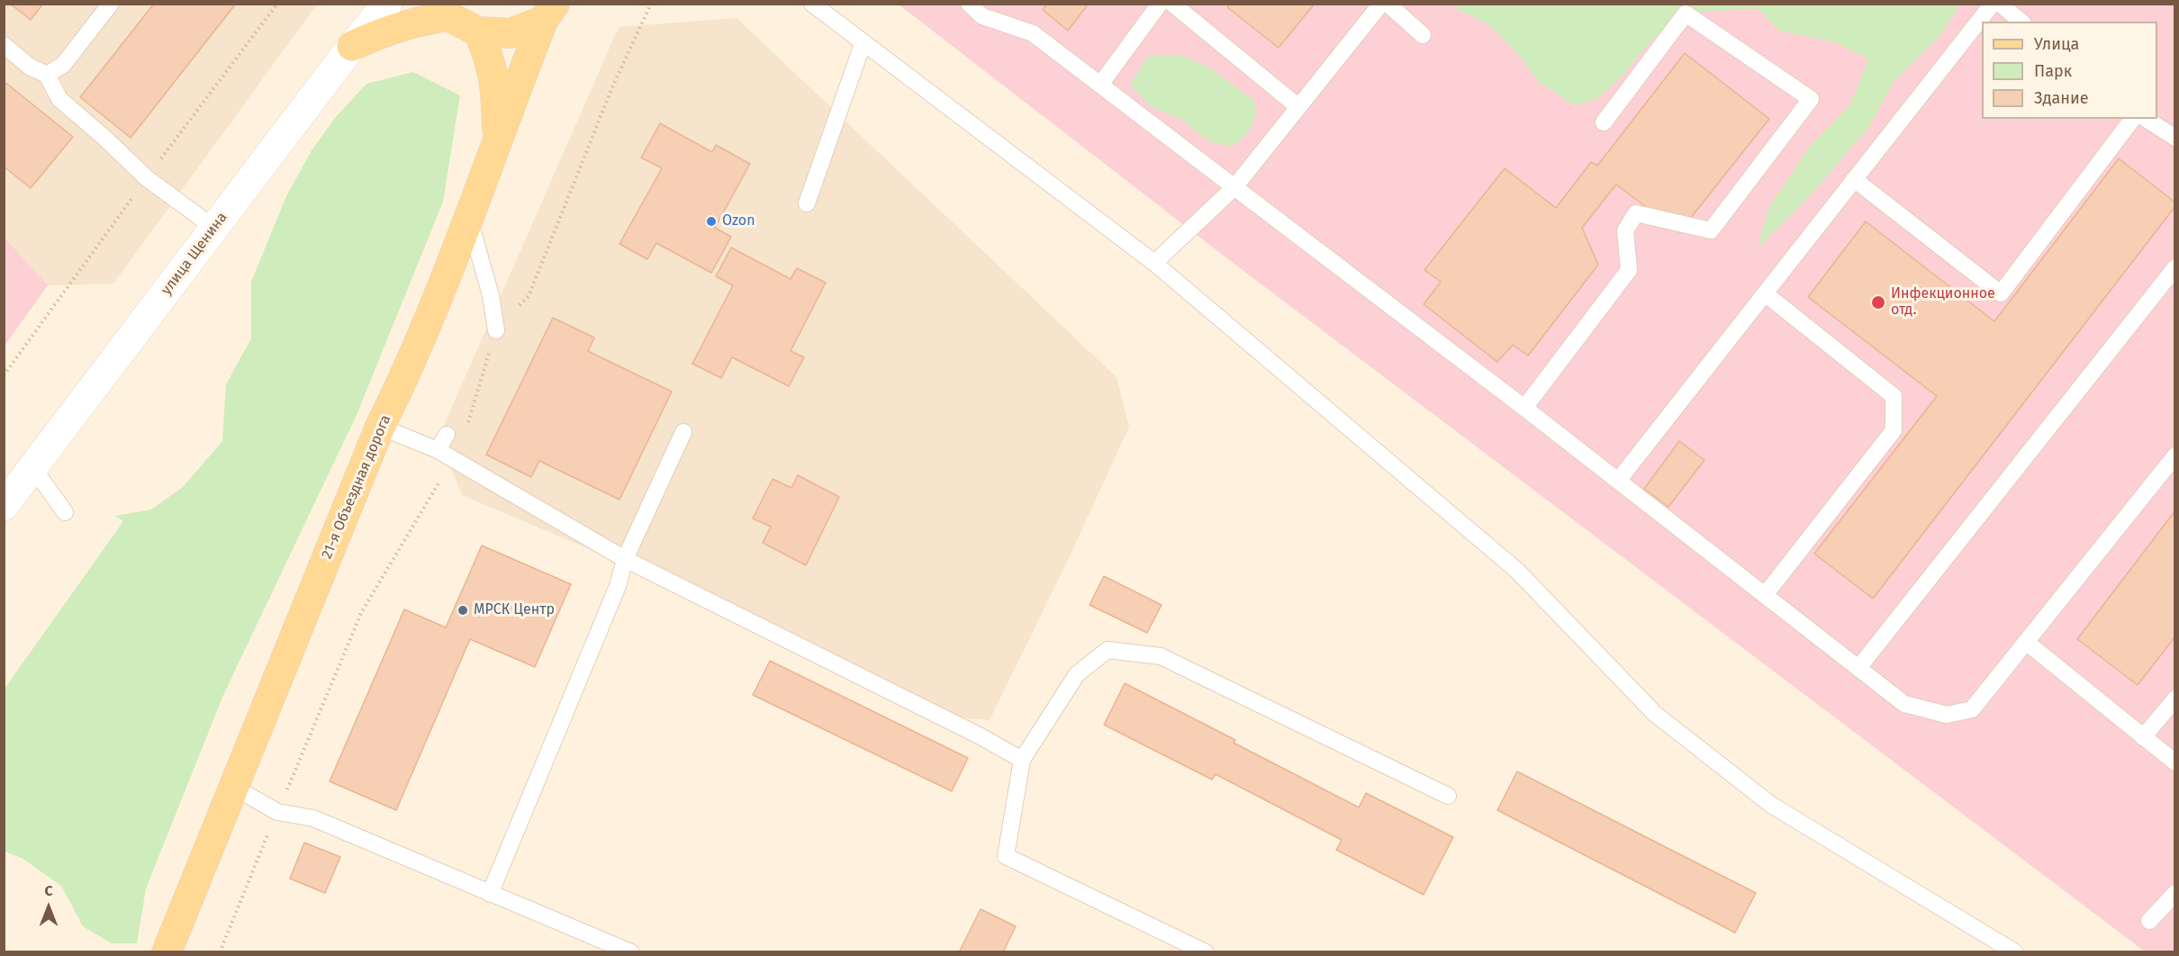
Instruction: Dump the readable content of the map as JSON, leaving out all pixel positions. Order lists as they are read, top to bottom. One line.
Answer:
{"streets":{"main road":["улица Щенина","21-я Объездная дорога"]},"places":["Ozon","Инфекционное отд.","МРСК Центр"],"legend":["Улица","Парк","Здание"],"north":"top"}
